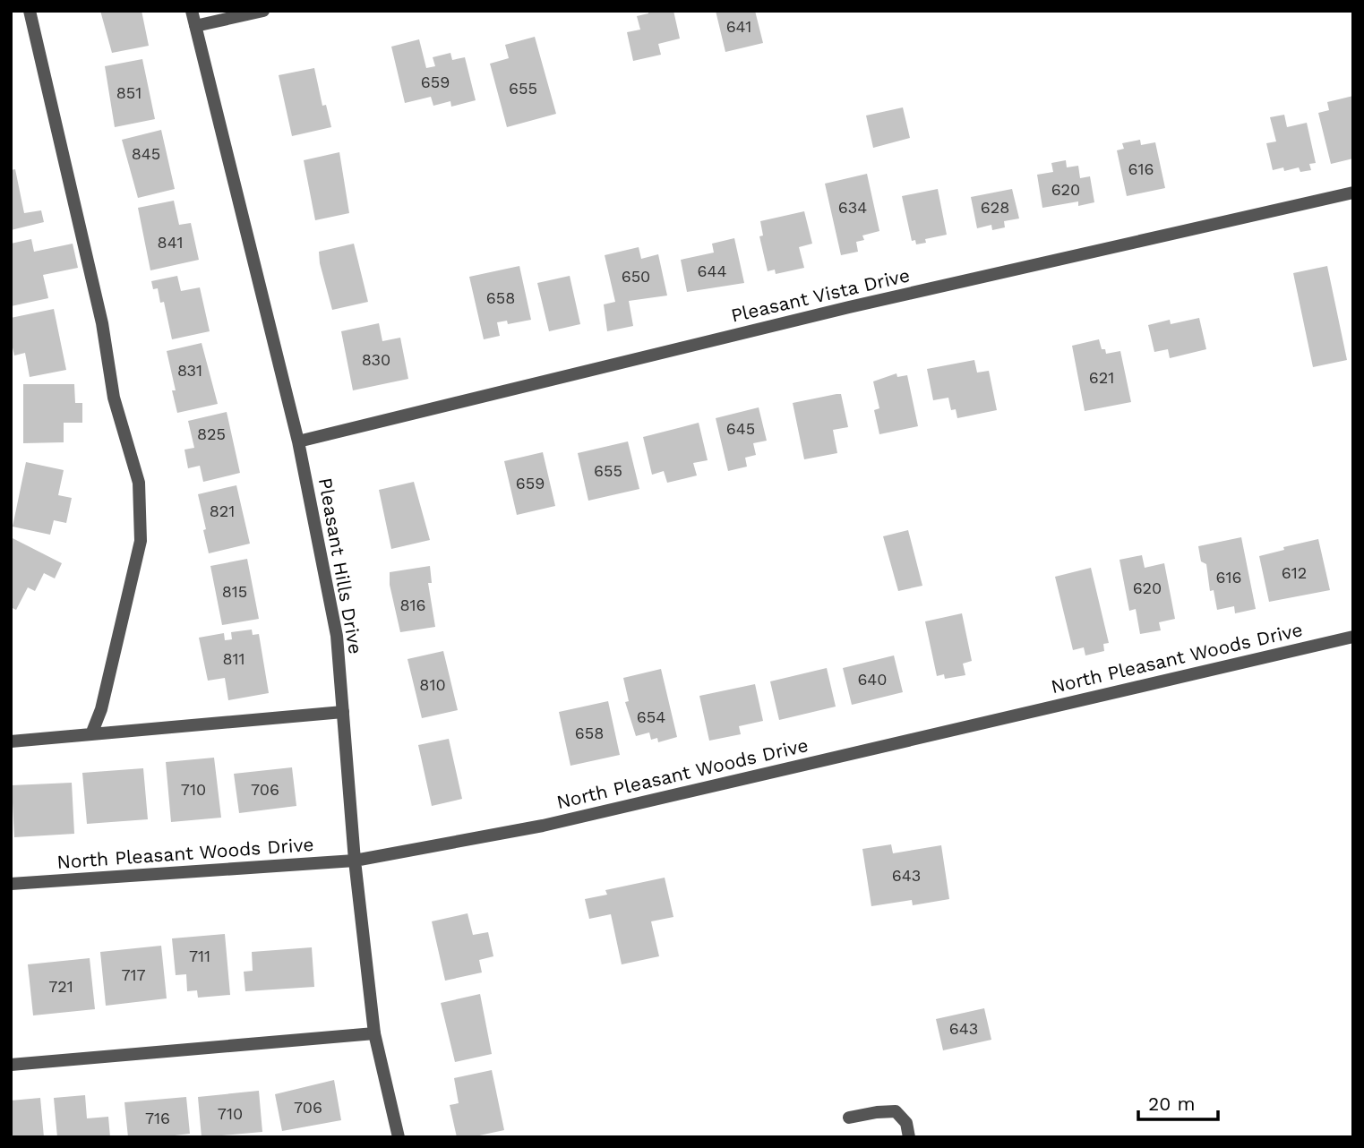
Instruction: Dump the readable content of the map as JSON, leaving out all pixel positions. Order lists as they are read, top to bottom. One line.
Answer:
{"streets":{"street":["Pleasant Vista Drive","Pleasant Hills Drive","North Pleasant Woods Drive"]},"crossings":[["Pleasant Vista Drive","Pleasant Hills Drive"],["Pleasant Hills Drive","North Pleasant Woods Drive"]],"house_numbers":["641","659","655","851","845","616","620","634","628","841","644","650","658","830","831","621","645","825","655","659","821","612","616","620","815","816","811","640","810","654","658","710","706","643","711","717","721","643","706","710","716"],"scale_bar":"20 m"}
